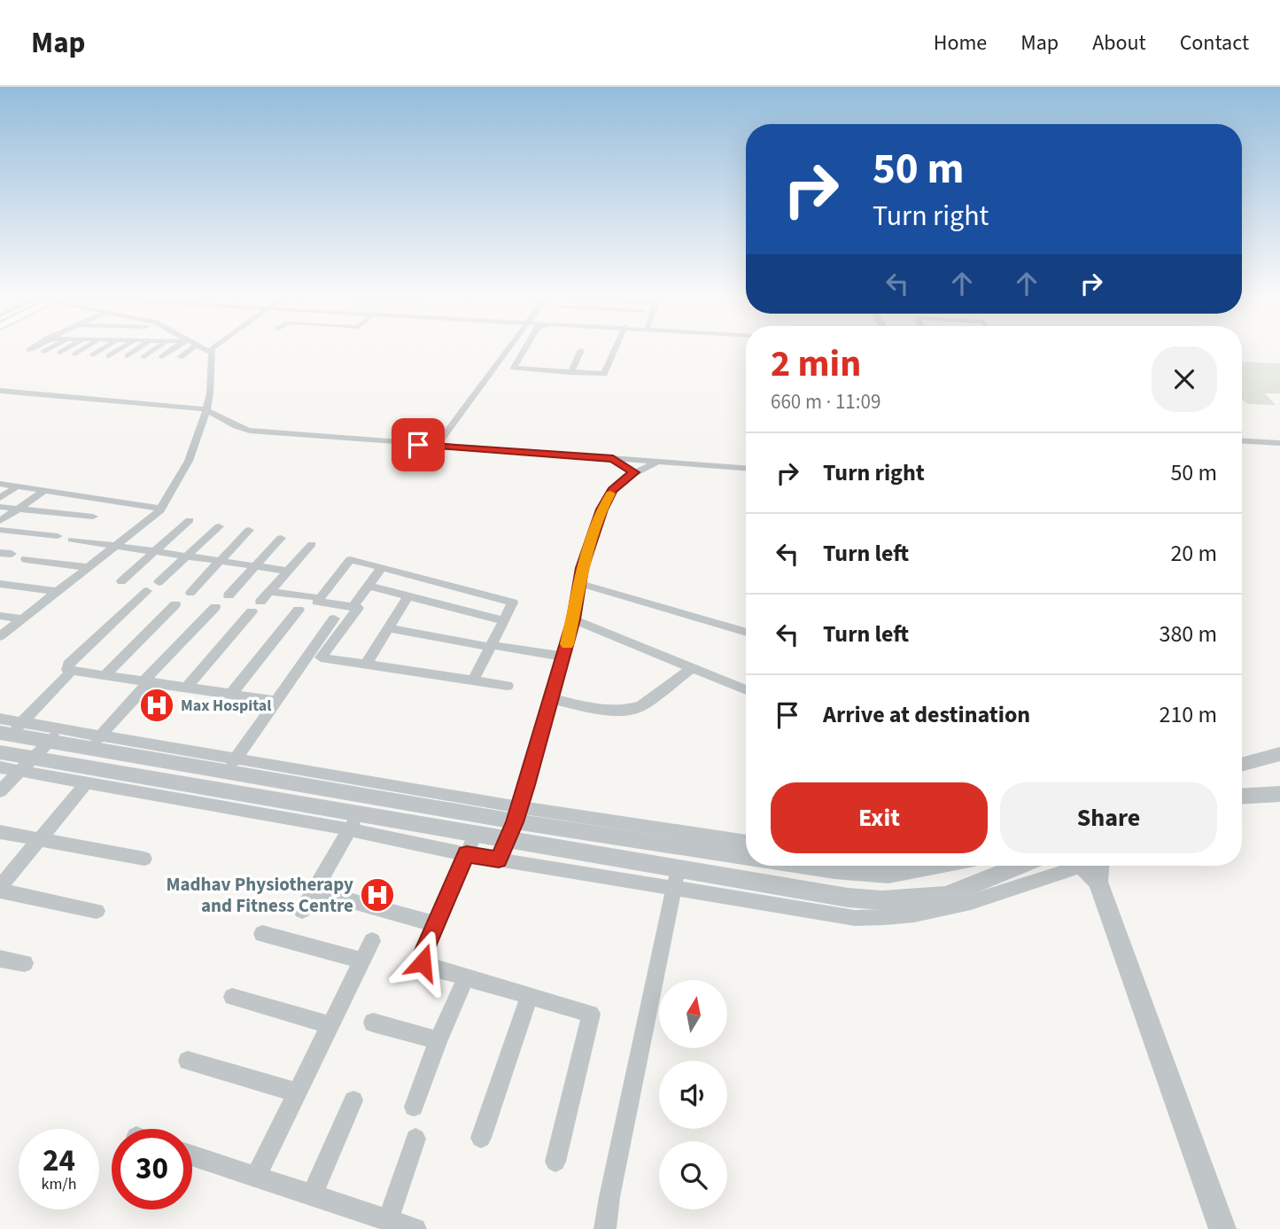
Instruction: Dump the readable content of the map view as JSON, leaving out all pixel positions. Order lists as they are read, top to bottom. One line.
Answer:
{"places":{"hospital":["Max Hospital","Madhav Physiotherapy and Fitness Centre"]},"north":"top","page":{"header":"Map","nav":["Home","Map","About","Contact"],"turn":["50 m","Turn right"],"heading":["2 min","660 m · 11:09"],"list":[{"name":"Turn right","value":"50 m"},{"name":"Turn left","value":"20 m"},{"name":"Turn left","value":"380 m"},{"name":"Arrive at destination","value":"210 m"}],"buttons":["Exit","Share"],"speed":"24 km/h","limit":"30"}}
